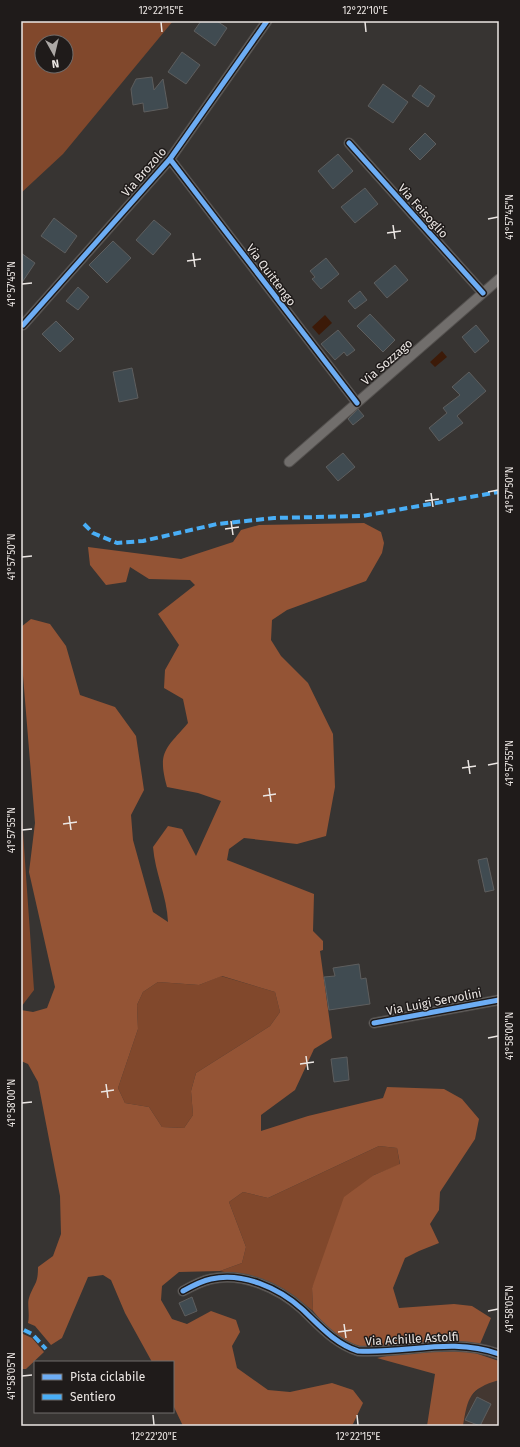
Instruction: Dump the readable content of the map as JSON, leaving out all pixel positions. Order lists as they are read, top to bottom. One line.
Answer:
{"streets":{"street":["Via Brozolo","Via Feisoglio","Via Quittengo","Via Sozzago","Via Luigi Servolini","Via Achille Astolfi"]},"crossings":[["Via Brozolo","Via Quittengo"],["Via Feisoglio","Via Sozzago"],["Via Quittengo","Via Sozzago"]],"legend":["Pista ciclabile","Sentiero"],"north":"bottom","coordinates":["12°22'15\"E","12°22'10\"E","41°57'45\"N","41°57'50\"N","41°57'55\"N","41°58'00\"N","41°58'05\"N","12°22'20\"E"]}
